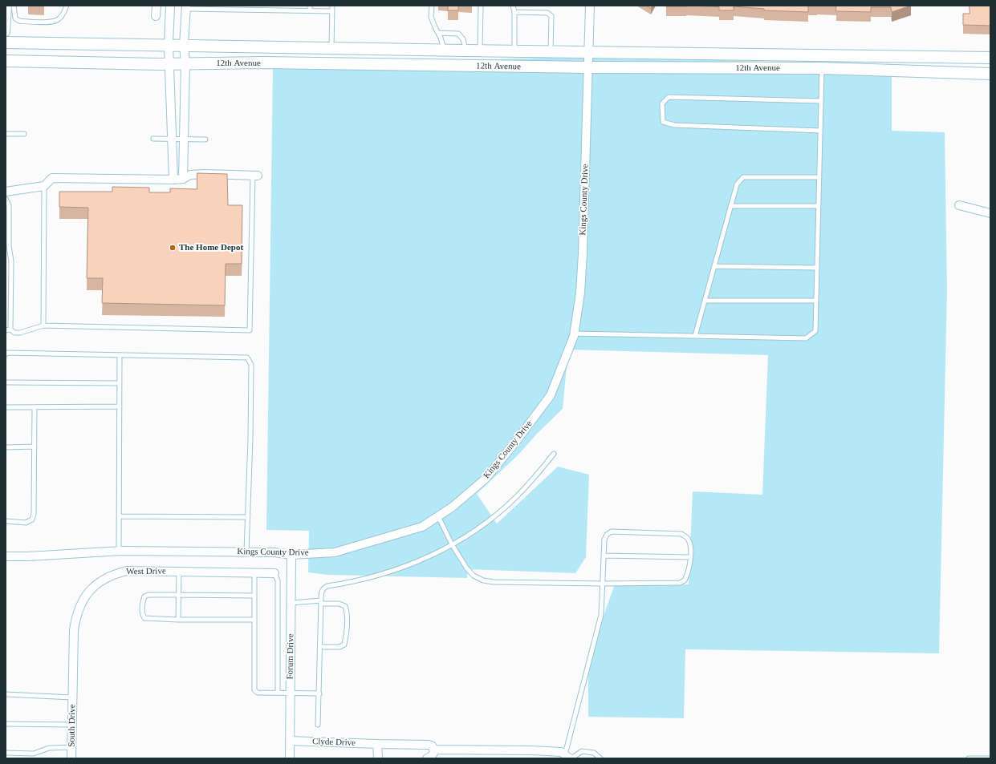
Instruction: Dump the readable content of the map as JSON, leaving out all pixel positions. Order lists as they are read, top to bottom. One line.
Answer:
{"streets":{"main road":["12th Avenue"],"street":["Kings County Drive","West Drive","Forum Drive","South Drive","Clyde Drive"]},"crossings":[["12th Avenue","Kings County Drive"],["Kings County Drive","Forum Drive"],["West Drive","South Drive"],["Forum Drive","Clyde Drive"]],"places":["The Home Depot"]}
